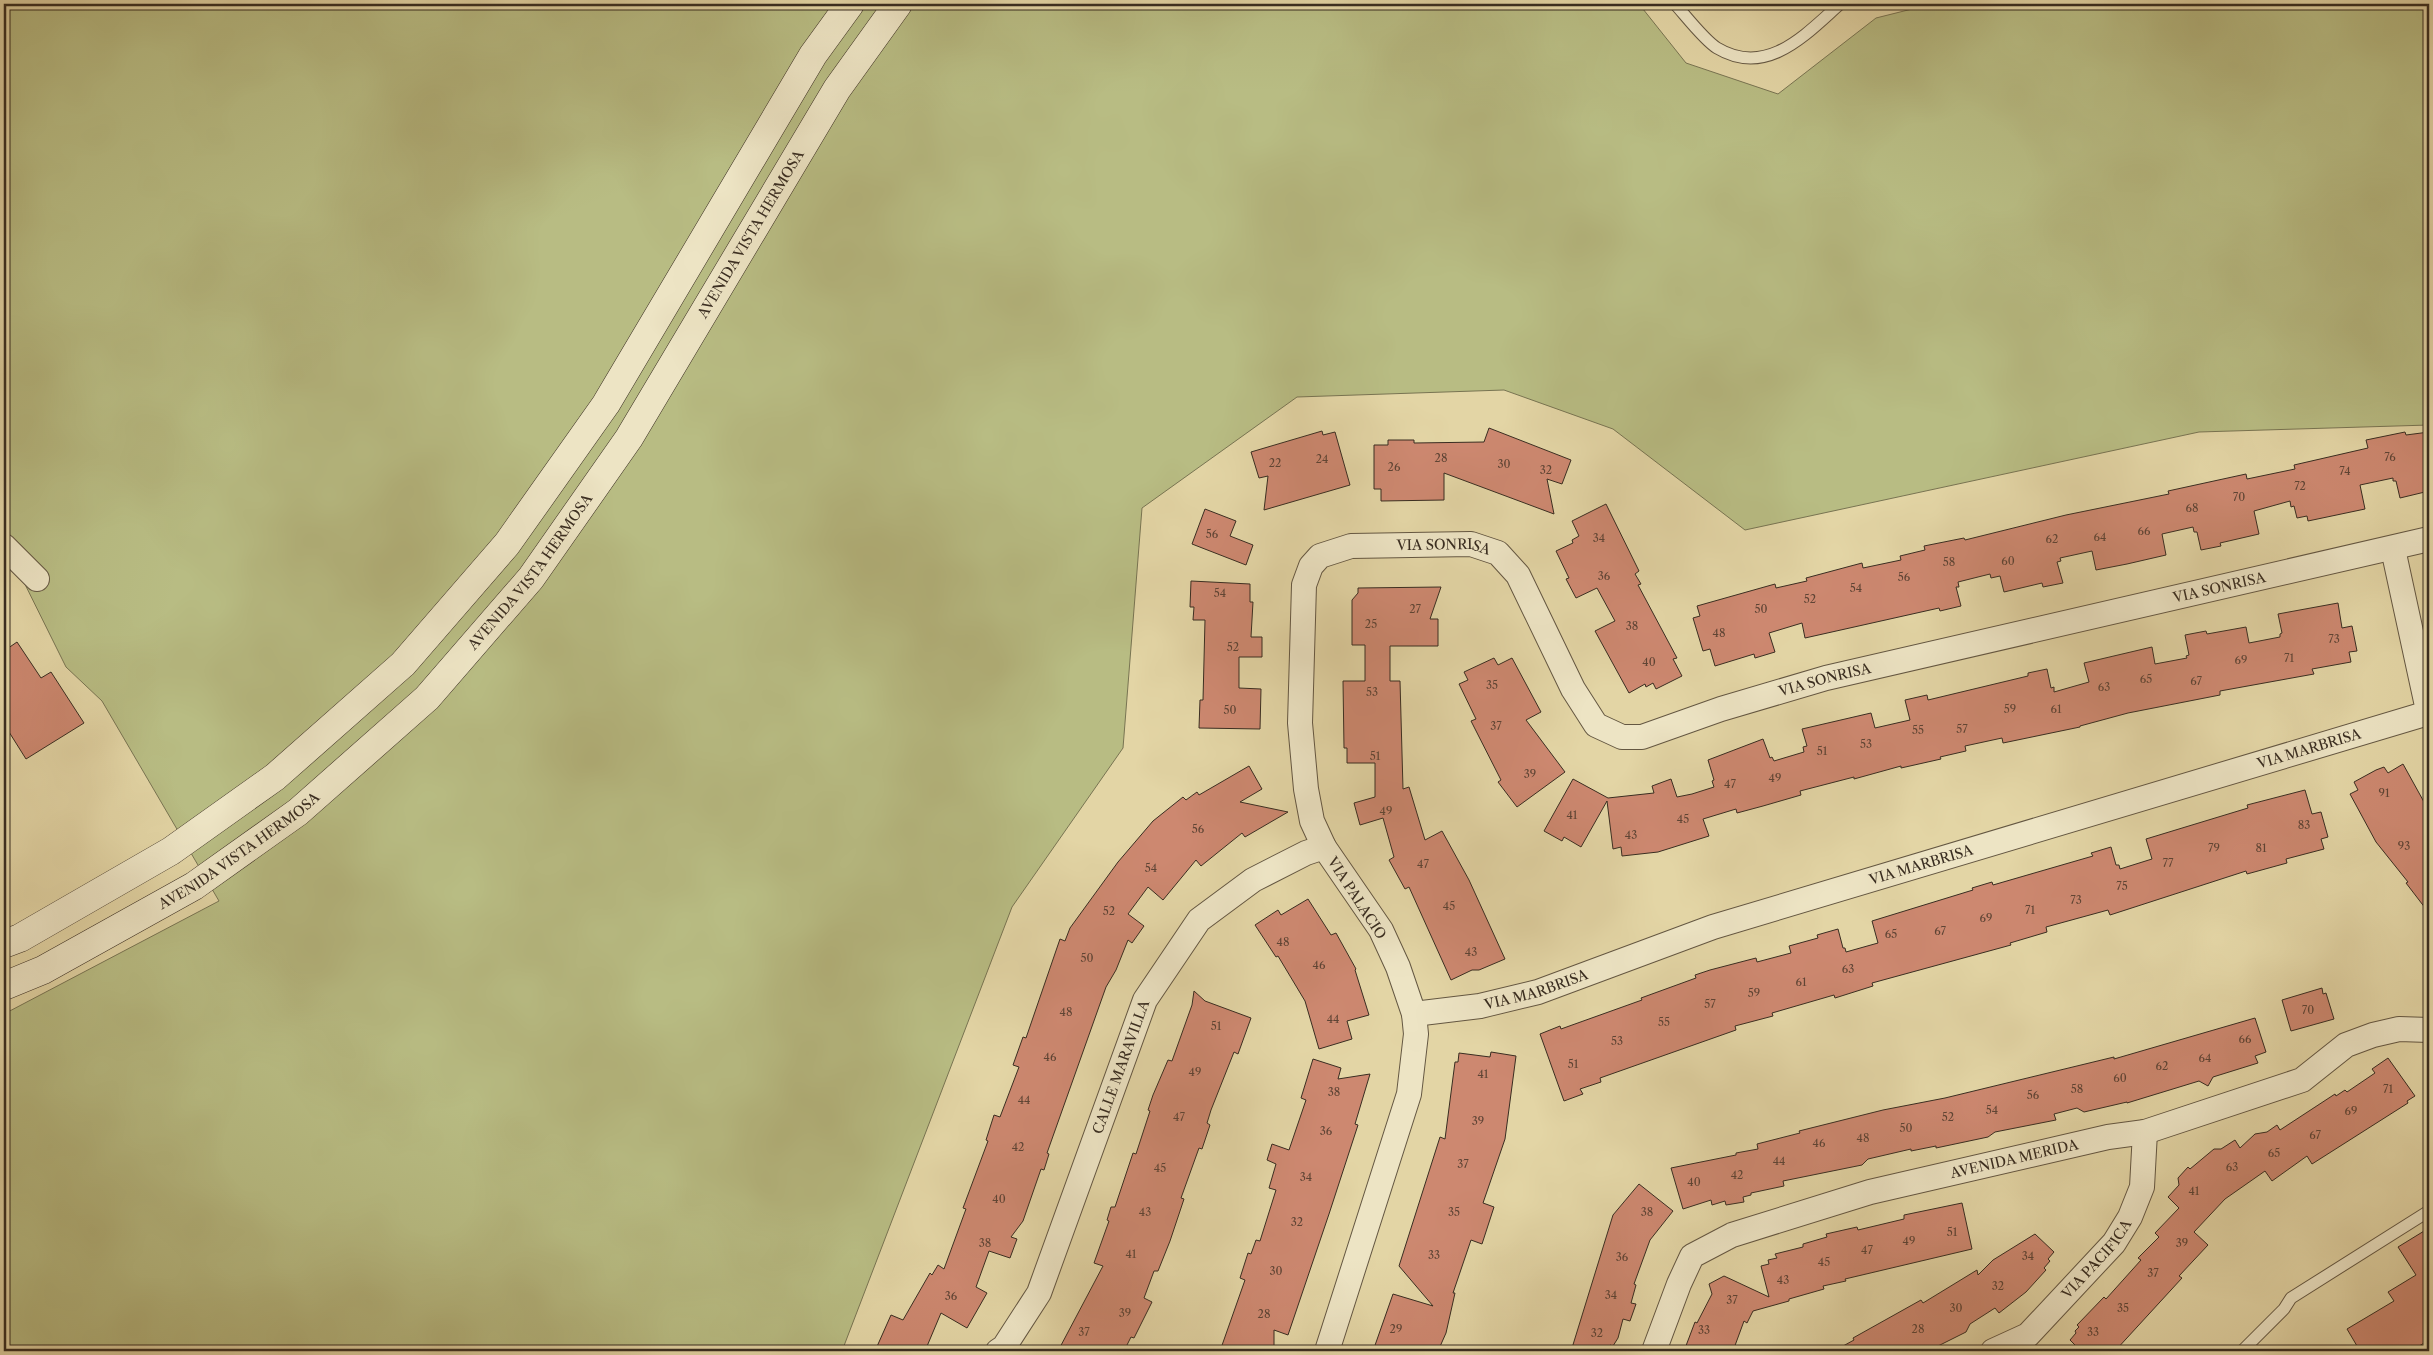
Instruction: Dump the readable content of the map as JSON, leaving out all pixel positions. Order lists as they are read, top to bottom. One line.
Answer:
{"streets":{"main road":["AVENIDA VISTA HERMOSA"],"street":["VIA SONRISA","VIA MARBRISA","VIA PALACIO","CALLE MARAVILLA","AVENIDA MERIDA","VIA PACIFICA"]},"crossings":[["VIA SONRISA","VIA PALACIO"],["VIA MARBRISA","VIA PALACIO"],["VIA PALACIO","CALLE MARAVILLA"],["AVENIDA MERIDA","VIA PACIFICA"]],"house_numbers":["76","28","24","22","30","26","32","74","72","70","68","66","56","64","34","62","60","58","36","56","54","54","52","27","50","25","38","48","73","52","71","69","40","65","67","35","63","53","59","61","50","37","57","55","53","51","51","39","49","47","91","49","41","45","83","56","43","93","79","81","77","47","54","75","73","45","71","52","69","67","65","48","43","50","46","63","61","59","57","70","48","44","55","51","66","53","46","64","51","62","49","41","60","58","71","38","56","44","54","69","47","52","39","50","36","67","48","46","42","65","44","37","63","45","42","34","40","41","40","43","35","38","32","51","49","38","39","47","41","33","34","36","45","30","37","43","32","34","36","37","30","35","39","28","29","28","33","37","33","32"]}
